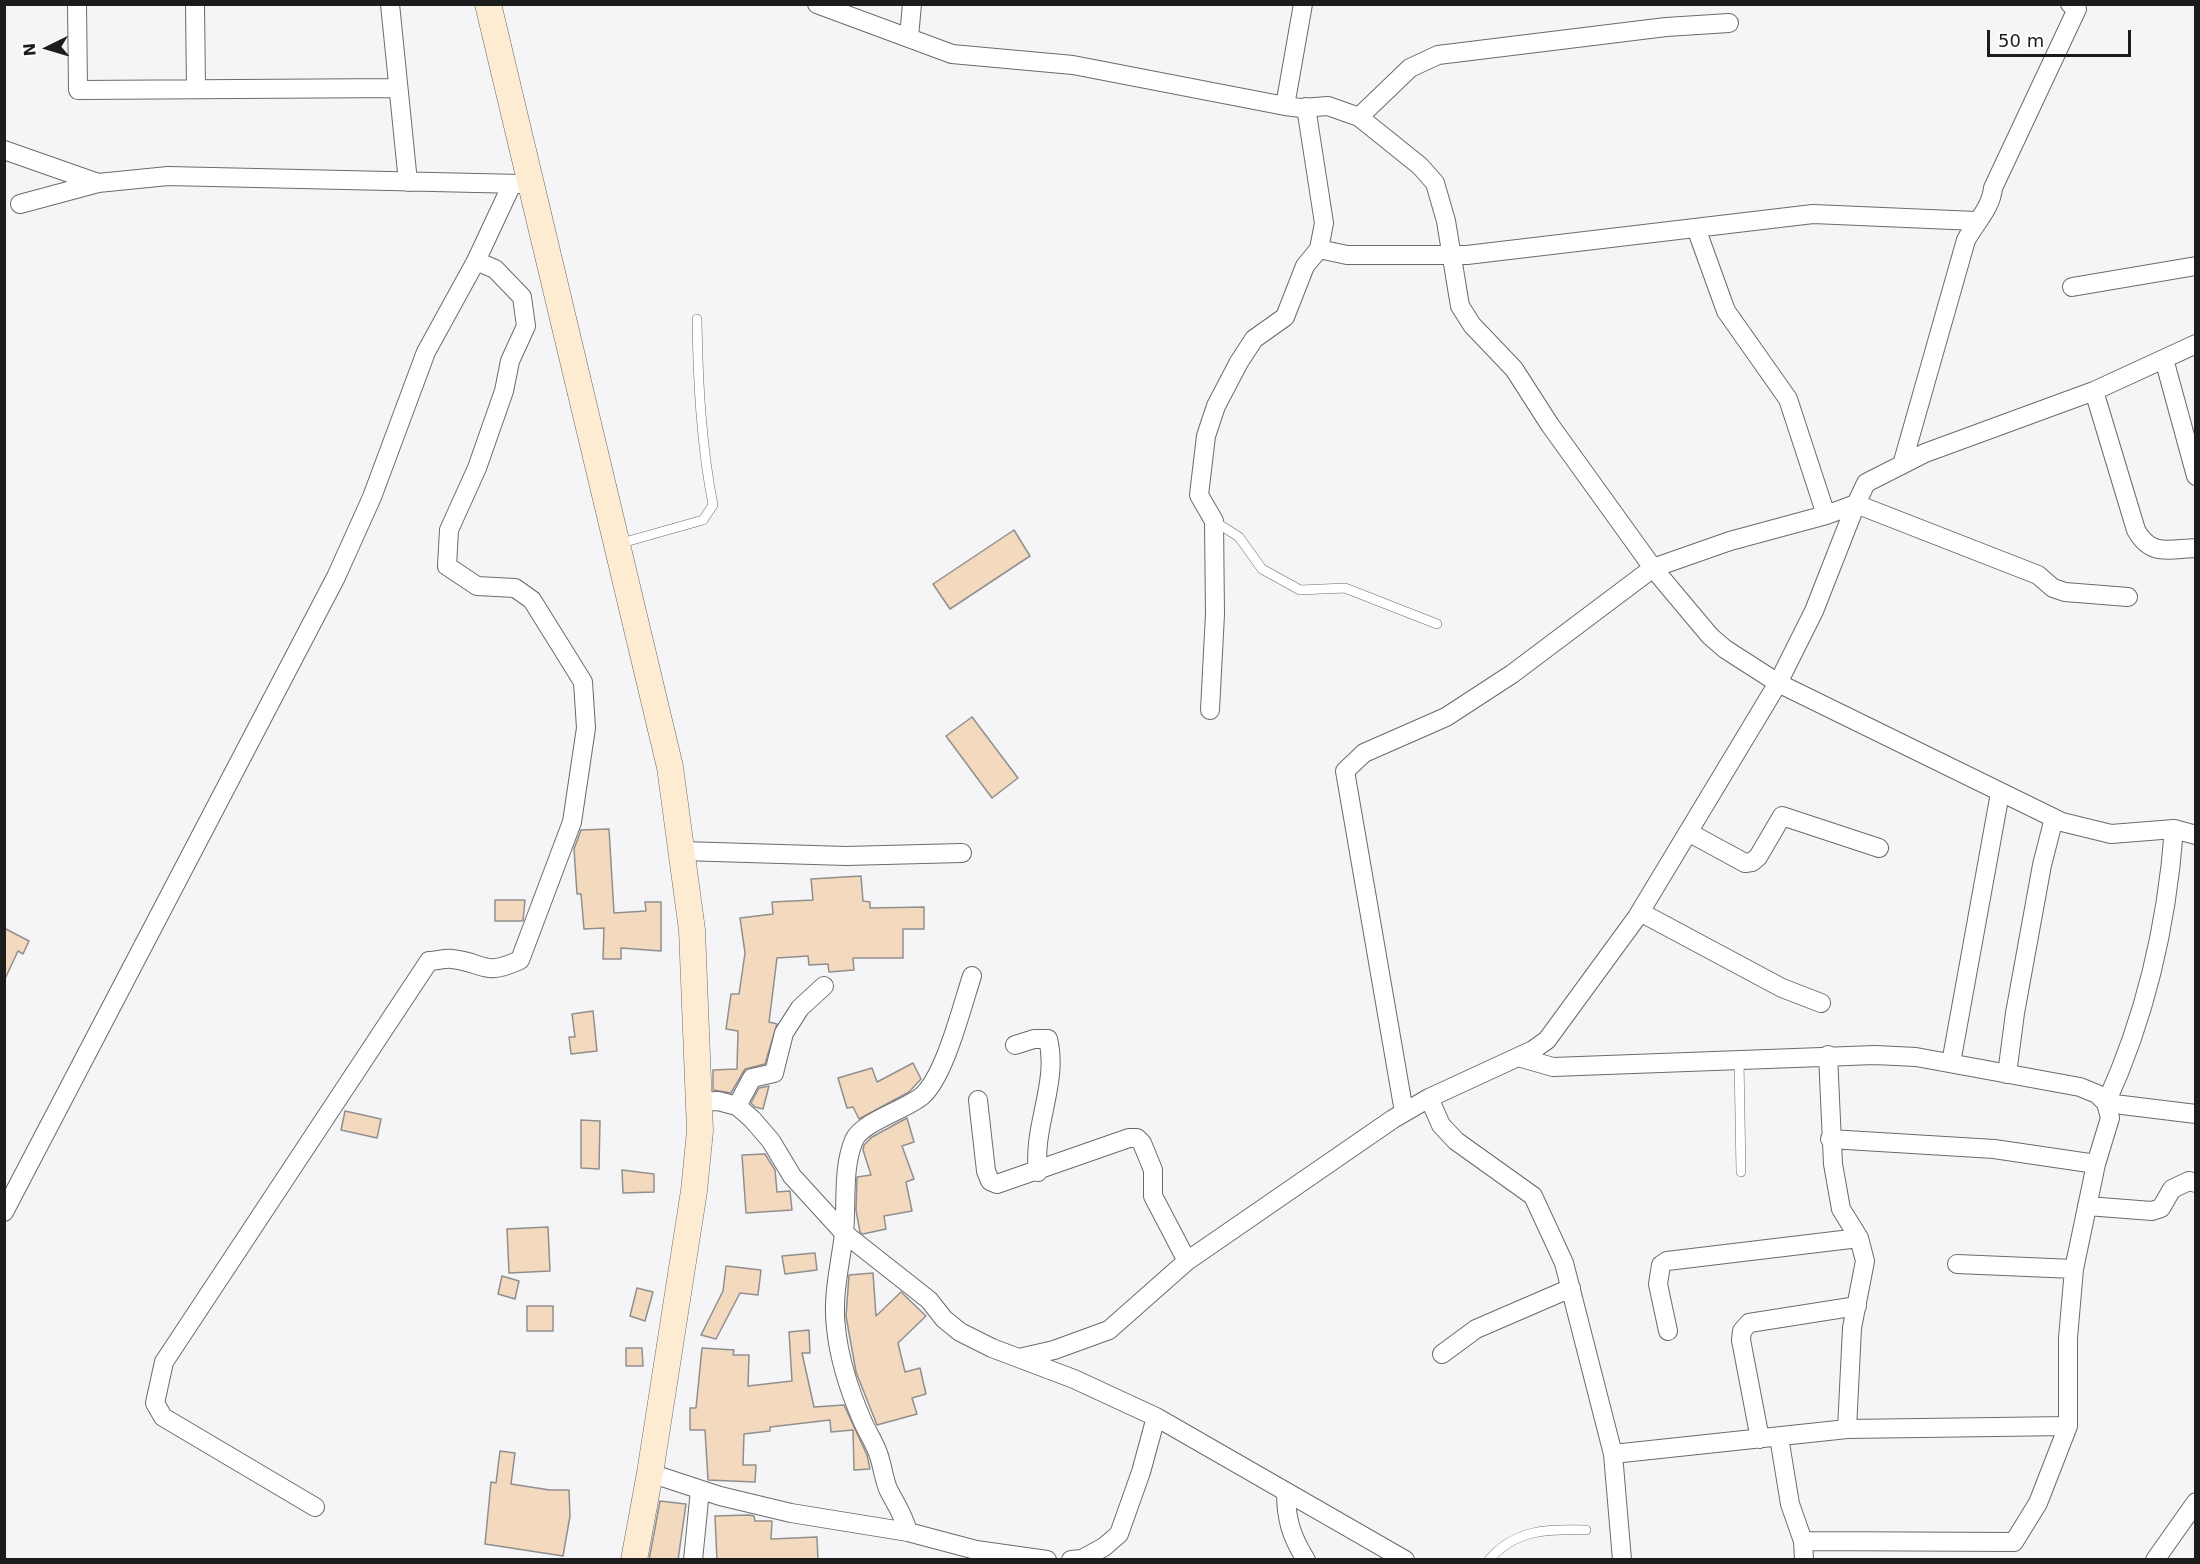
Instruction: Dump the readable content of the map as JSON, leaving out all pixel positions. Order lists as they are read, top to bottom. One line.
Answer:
{"scale_bar":"50 m","north":"left"}
